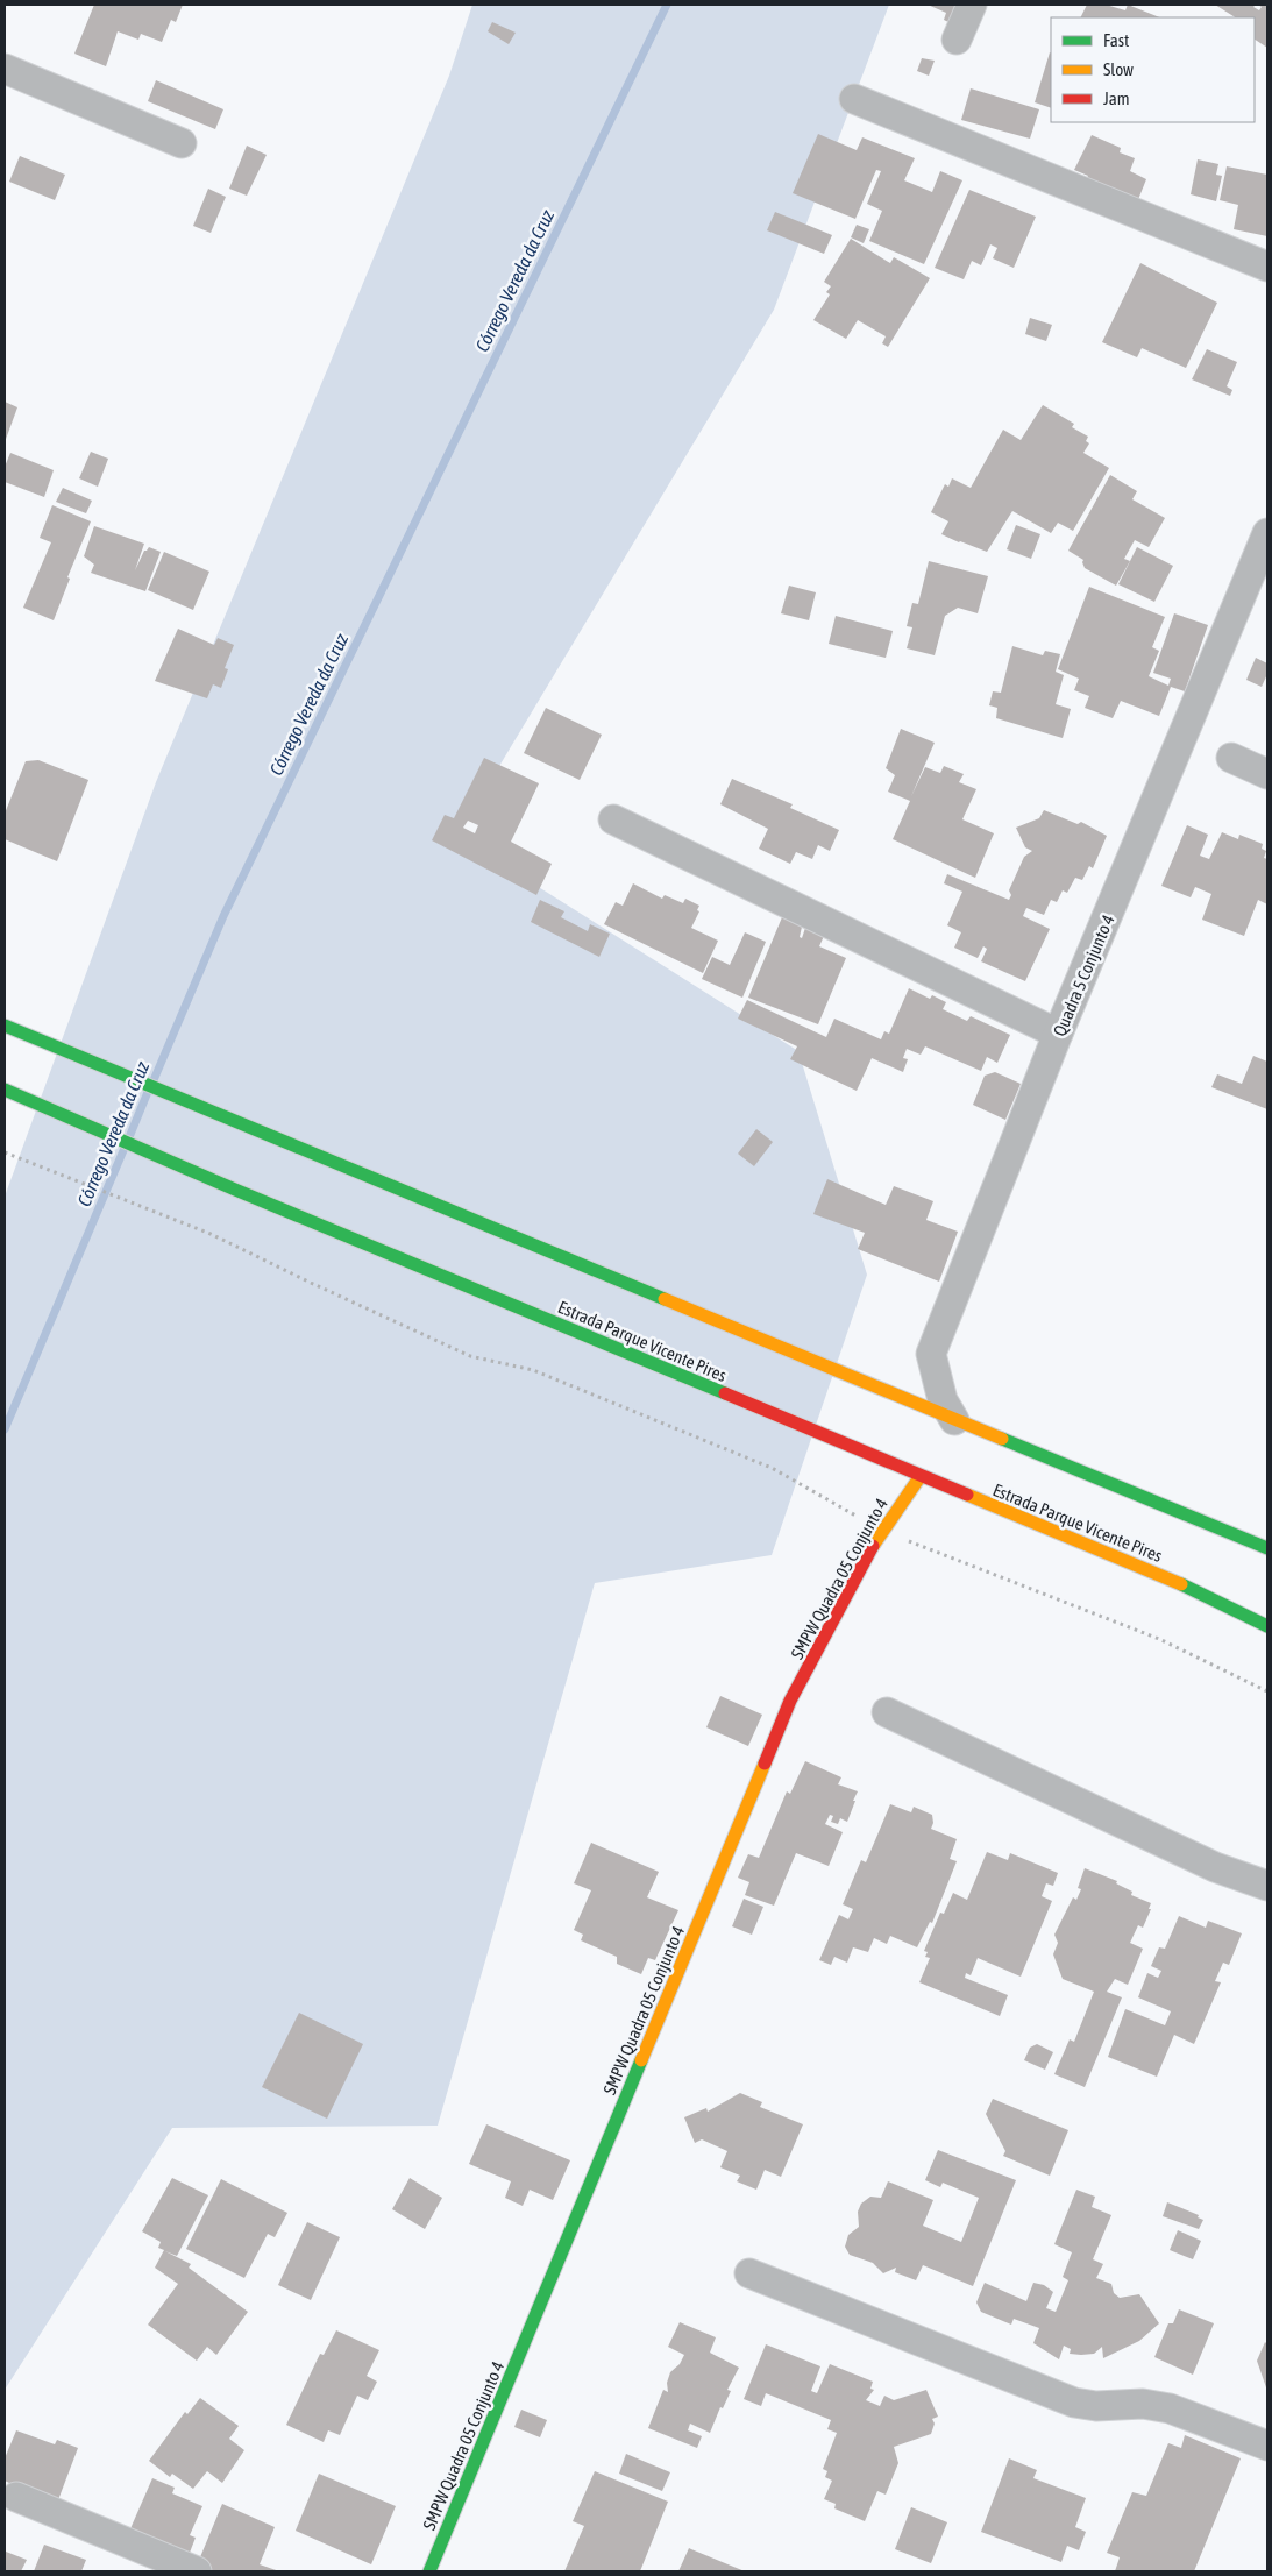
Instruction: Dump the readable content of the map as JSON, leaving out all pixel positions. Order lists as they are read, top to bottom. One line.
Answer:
{"streets":{"main road":["Estrada Parque Vicente Pires","SMPW Quadra 05 Conjunto 4"],"street":["Quadra 5 Conjunto 4"]},"crossings":[["Estrada Parque Vicente Pires","SMPW Quadra 05 Conjunto 4"]],"water":["Córrego Vereda da Cruz"],"legend":["Fast","Slow","Jam"]}
